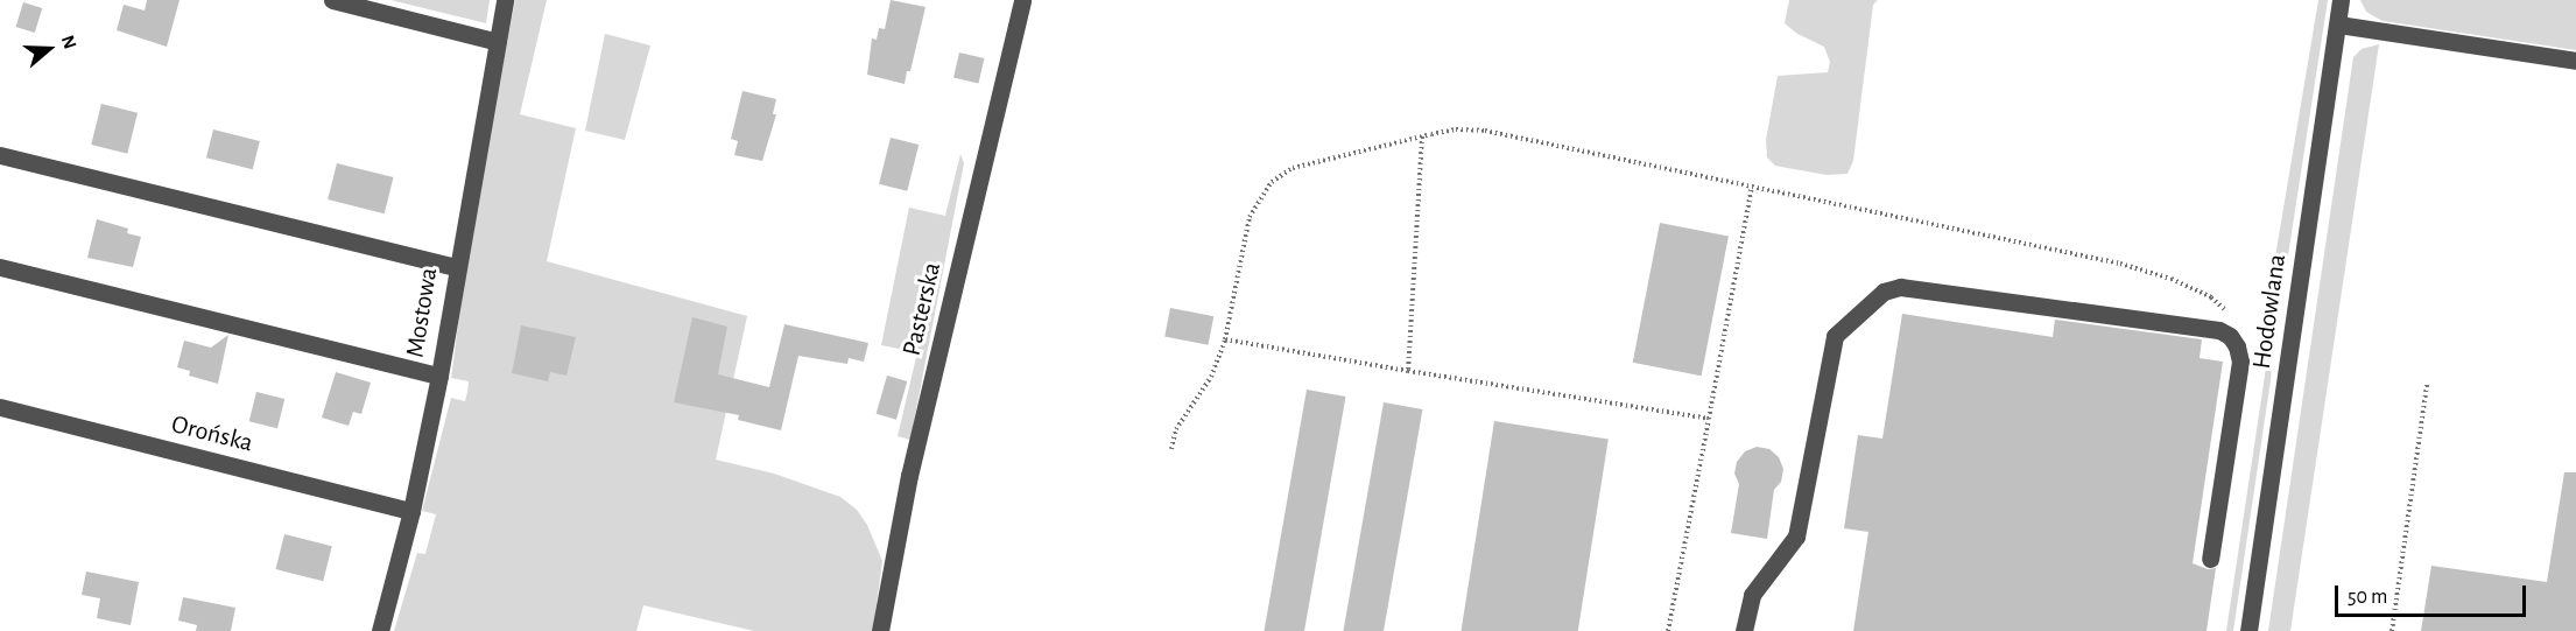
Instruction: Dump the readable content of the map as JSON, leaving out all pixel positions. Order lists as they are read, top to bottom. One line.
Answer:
{"streets":{"street":["Pasterska","Hodowlana","Mostowa","Orońska"]},"crossings":[["Mostowa","Orońska"]],"scale_bar":"50 m","north":"right"}
